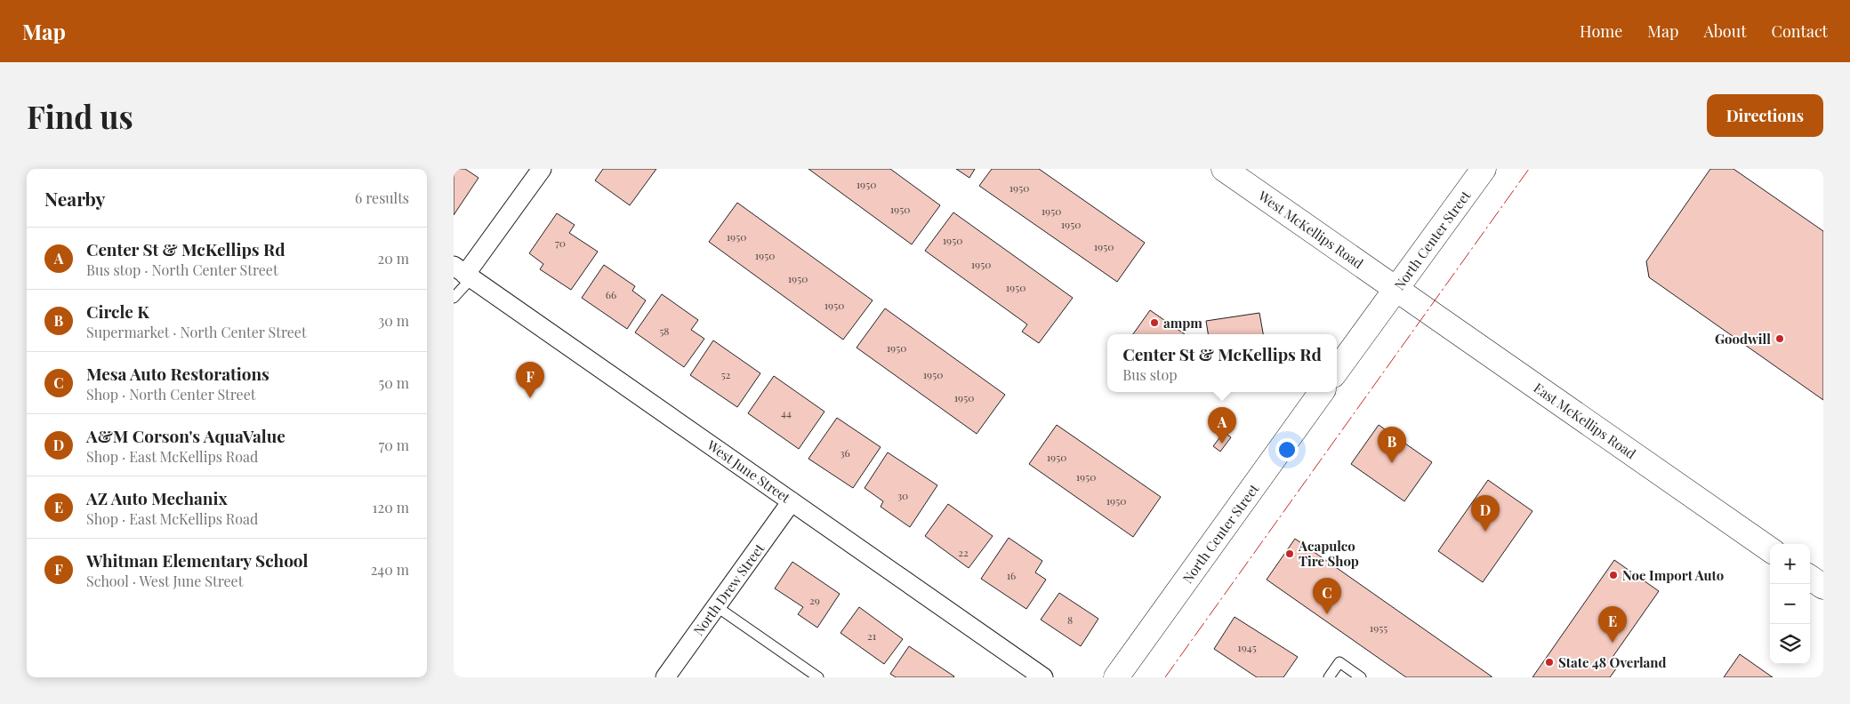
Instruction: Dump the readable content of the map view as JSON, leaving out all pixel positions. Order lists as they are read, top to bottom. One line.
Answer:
{"streets":{"main road":["West McKellips Road","North Center Street","East McKellips Road"],"street":["West June Street","North Drew Street"]},"crossings":[["West McKellips Road","North Center Street"],["West McKellips Road","East McKellips Road"],["North Center Street","East McKellips Road"],["West June Street","North Drew Street"]],"places":["ampm","Goodwill","Acapulco Tire Shop","Noe Import Auto","State 48 Overland"],"house_numbers":["1950","1950","1950","1950","1950","1950","1950","70","1950","1950","1950","1950","1950","66","1950","58","1950","52","1950","1950","44","36","1950","1950","30","1950","22","16","29","8","1955","21","1945"],"page":{"header":"Map","nav":["Home","Map","About","Contact"],"buttons":"Directions","title":"Find us","heading":["Nearby","6 results"],"list":[{"mark":"A","name":"Center St & McKellips Rd","note":"Bus stop · North Center Street","value":"20 m"},{"mark":"B","name":"Circle K","note":"Supermarket · North Center Street","value":"30 m"},{"mark":"C","name":"Mesa Auto Restorations","note":"Shop · North Center Street","value":"50 m"},{"mark":"D","name":"A&M Corson's AquaValue","note":"Shop · East McKellips Road","value":"70 m"},{"mark":"E","name":"AZ Auto Mechanix","note":"Shop · East McKellips Road","value":"120 m"},{"mark":"F","name":"Whitman Elementary School","note":"School · West June Street","value":"240 m"}],"popup":["Center St & McKellips Rd","Bus stop"],"pins":["F","A","B","D","C","E"],"map_buttons":["+","−"]}}
